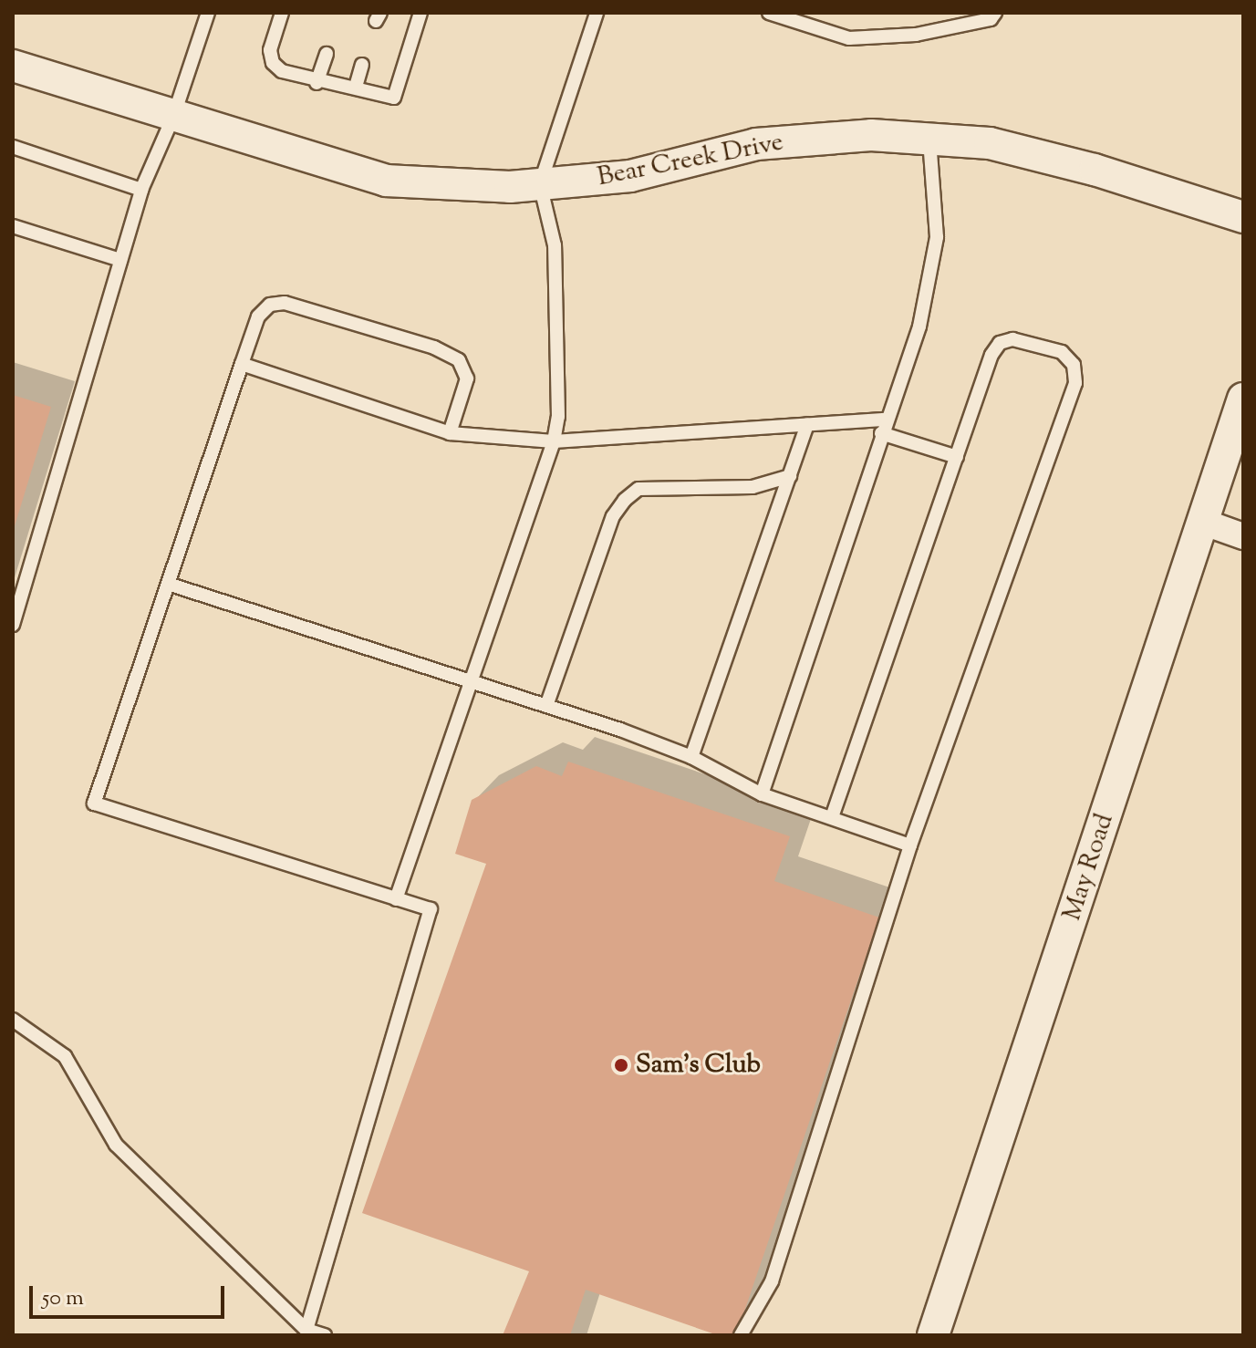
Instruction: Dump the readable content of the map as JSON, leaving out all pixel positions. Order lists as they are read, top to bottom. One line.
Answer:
{"streets":{"street":["Bear Creek Drive","May Road"]},"places":["Sam's Club"],"scale_bar":"50 m"}
